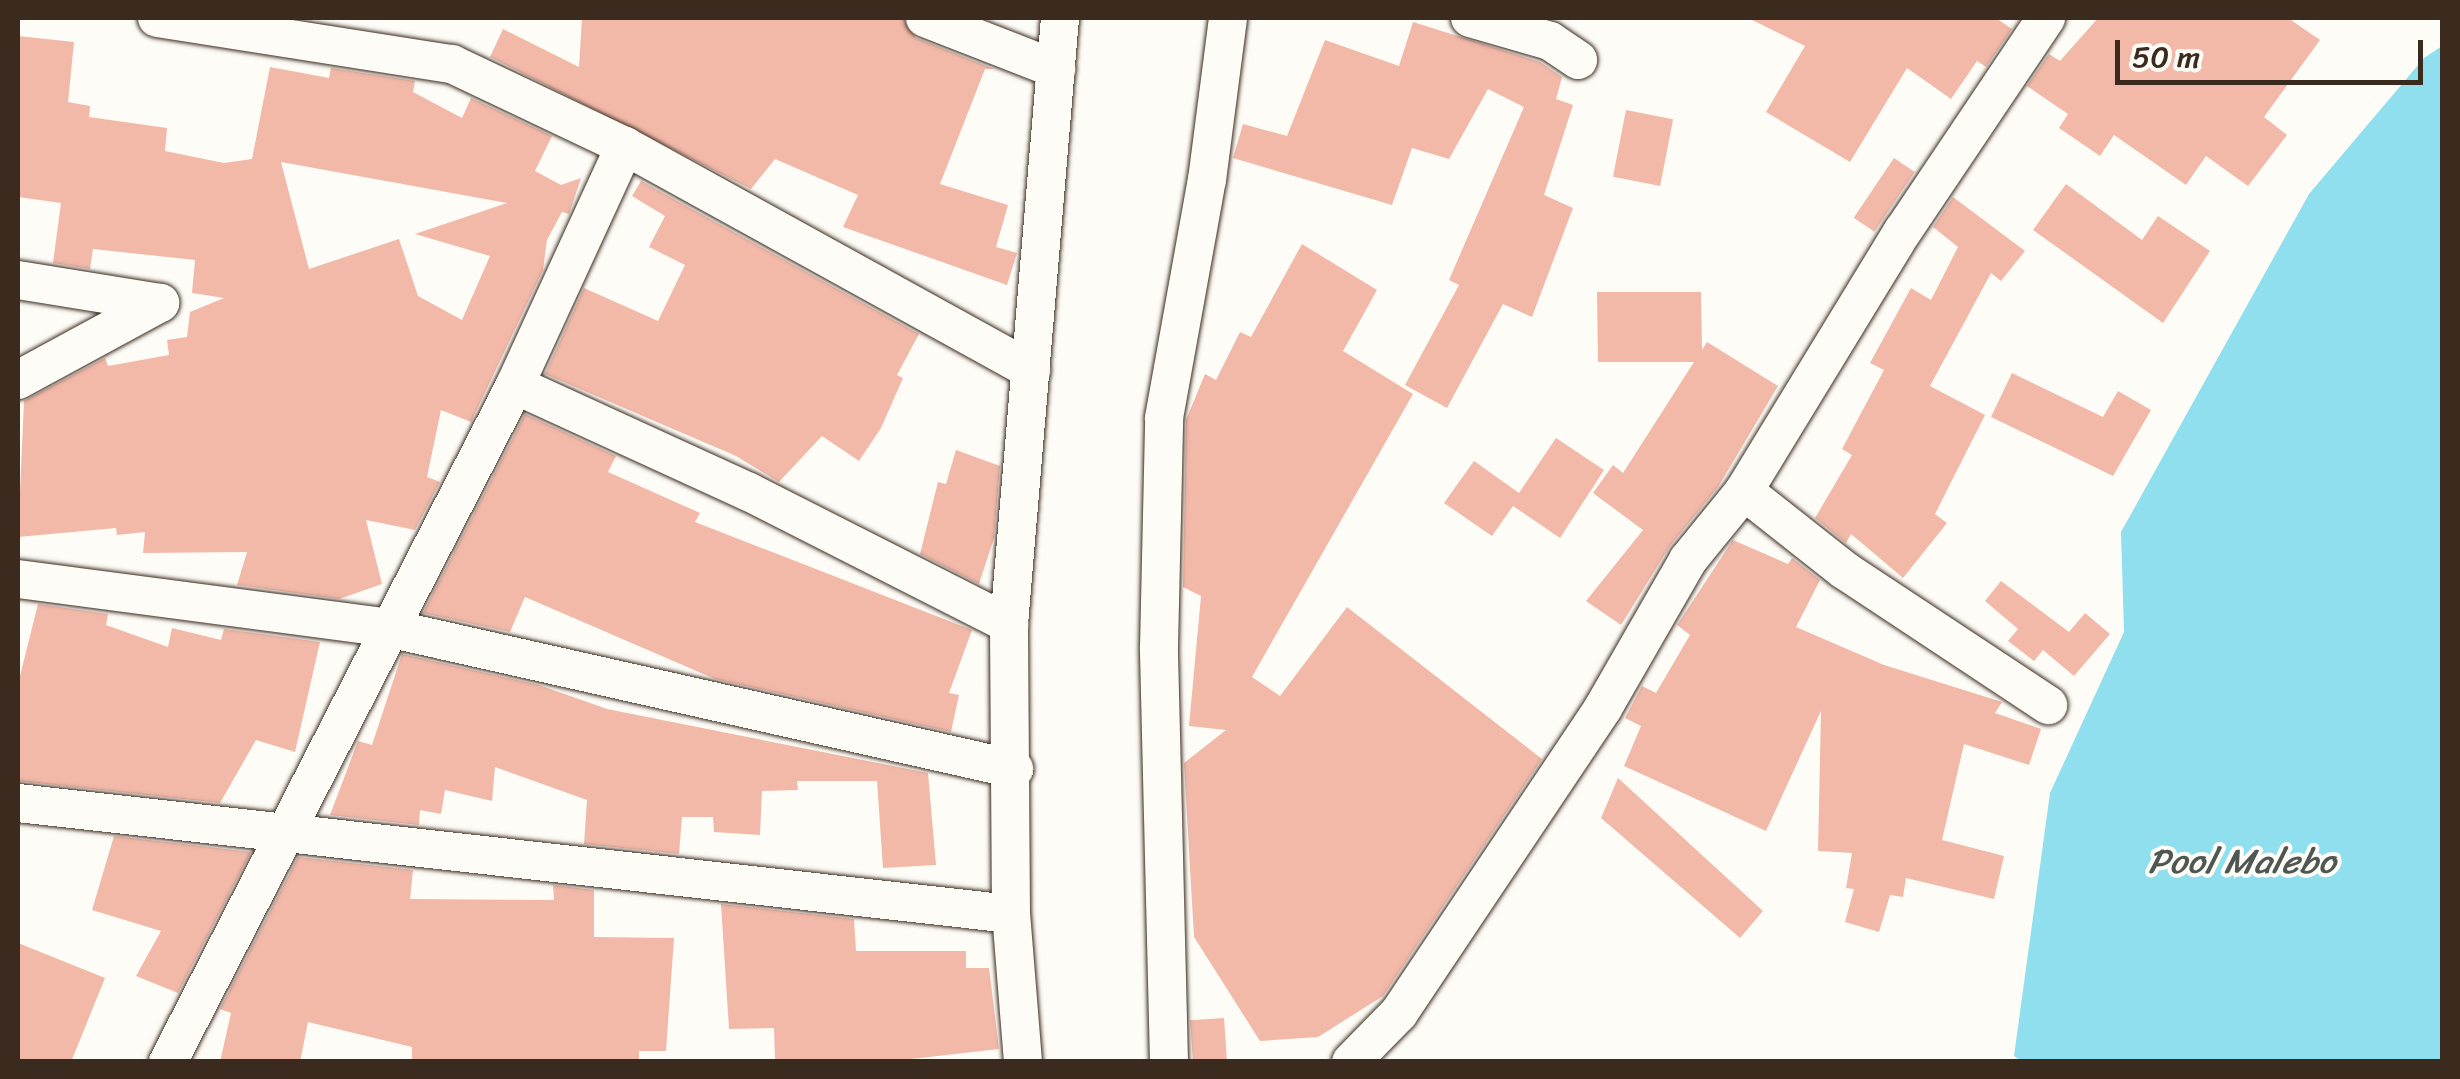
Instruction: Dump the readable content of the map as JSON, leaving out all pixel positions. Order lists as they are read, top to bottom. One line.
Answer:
{"water":["Pool Malebo"],"scale_bar":"50 m"}
